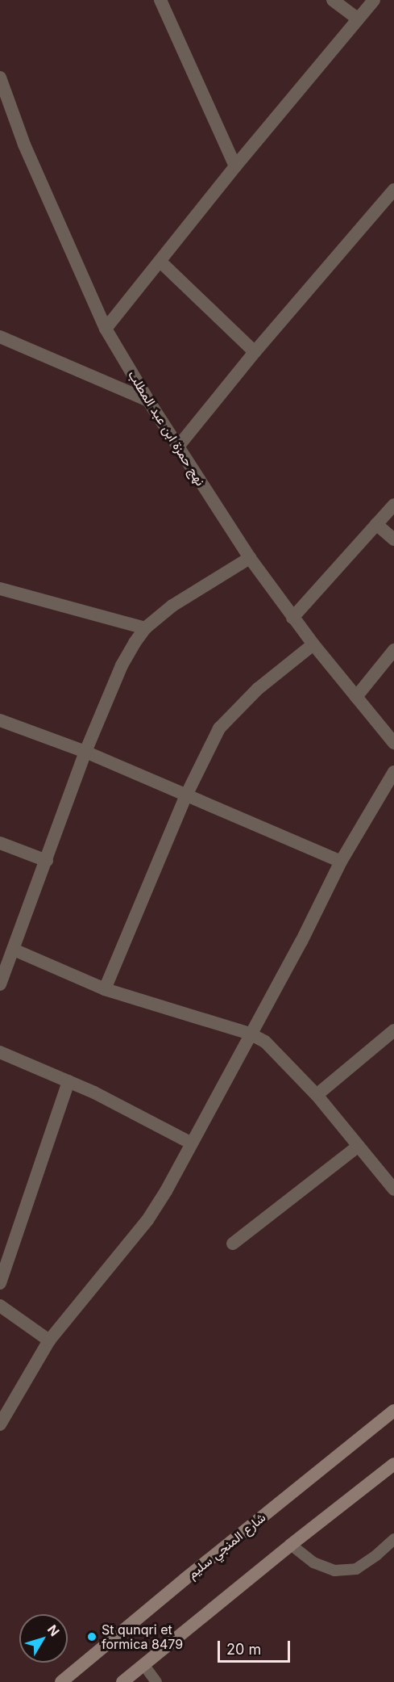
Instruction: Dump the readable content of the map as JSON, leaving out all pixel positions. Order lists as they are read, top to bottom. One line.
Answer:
{"streets":{"main road":["شارع المنجي سليم"],"street":["نهج حمزة ابن عبد المطلب"]},"places":["St qunqri et formica 8479"],"scale_bar":"20 m","north":"top right"}
